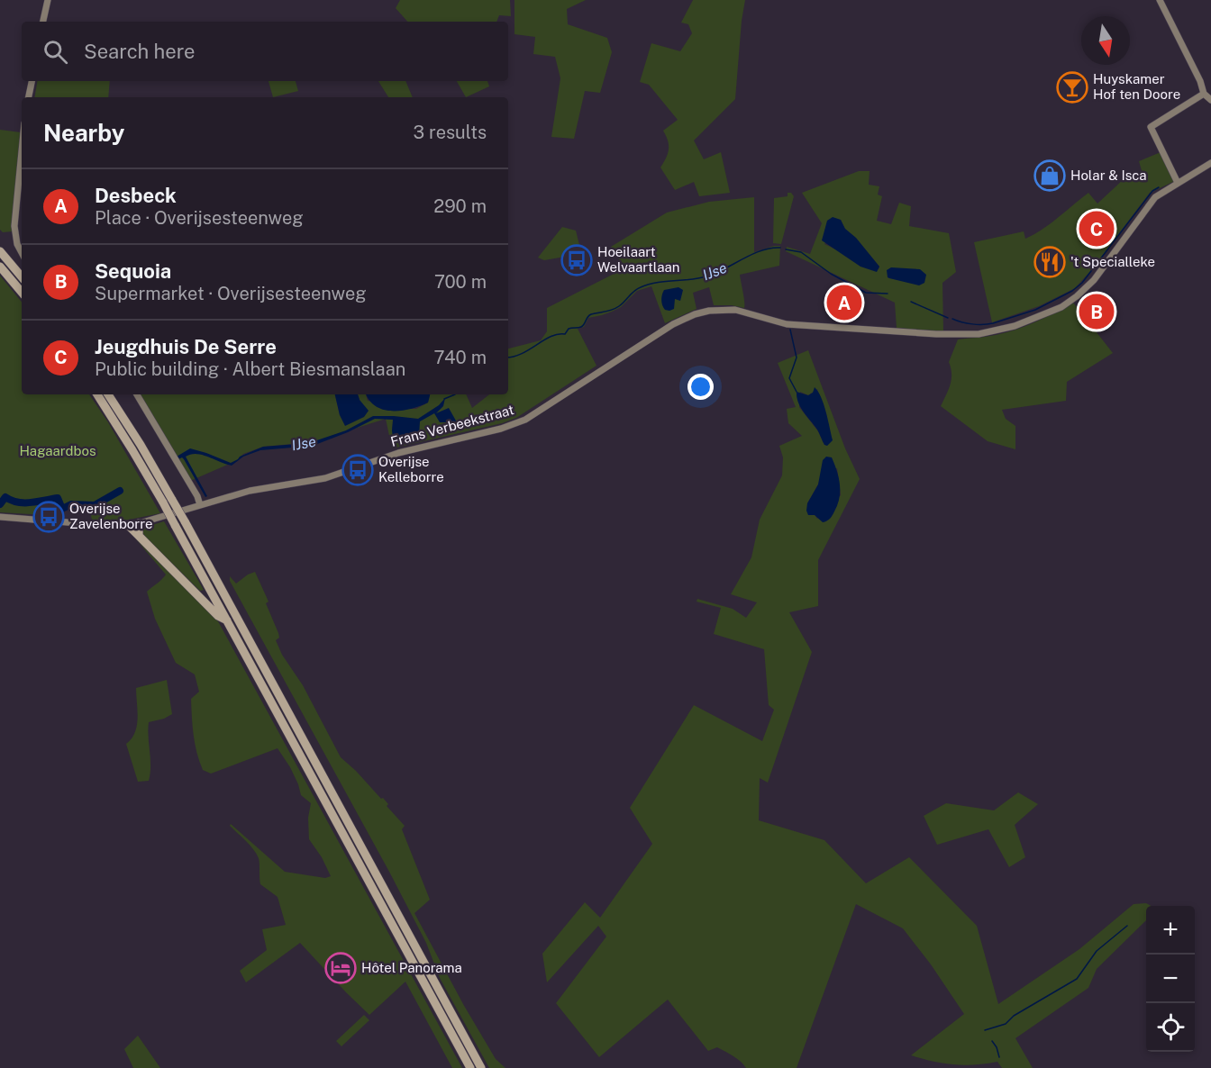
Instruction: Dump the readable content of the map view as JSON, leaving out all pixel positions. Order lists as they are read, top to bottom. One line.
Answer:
{"streets":{"main road":["Frans Verbeekstraat"]},"water":["IJse"],"parks":["Hagaardbos"],"places":{"bar":["Huyskamer Hof ten Doore"],"shop":["Holar & Isca"],"bus stop":["Hoeilaart Welvaartlaan","Overijse Kelleborre","Overijse Zavelenborre"],"restaurant":["'t Specialleke"],"hotel":["Hôtel Panorama"]},"north":"bottom","page":{"search":"Search here","heading":["Nearby","3 results"],"list":[{"mark":"A","name":"Desbeck","note":"Place · Overijsesteenweg","value":"290 m"},{"mark":"B","name":"Sequoia","note":"Supermarket · Overijsesteenweg","value":"700 m"},{"mark":"C","name":"Jeugdhuis De Serre","note":"Public building · Albert Biesmanslaan","value":"740 m"}],"pins":["C","A","B"],"map_buttons":["+","−"]}}
